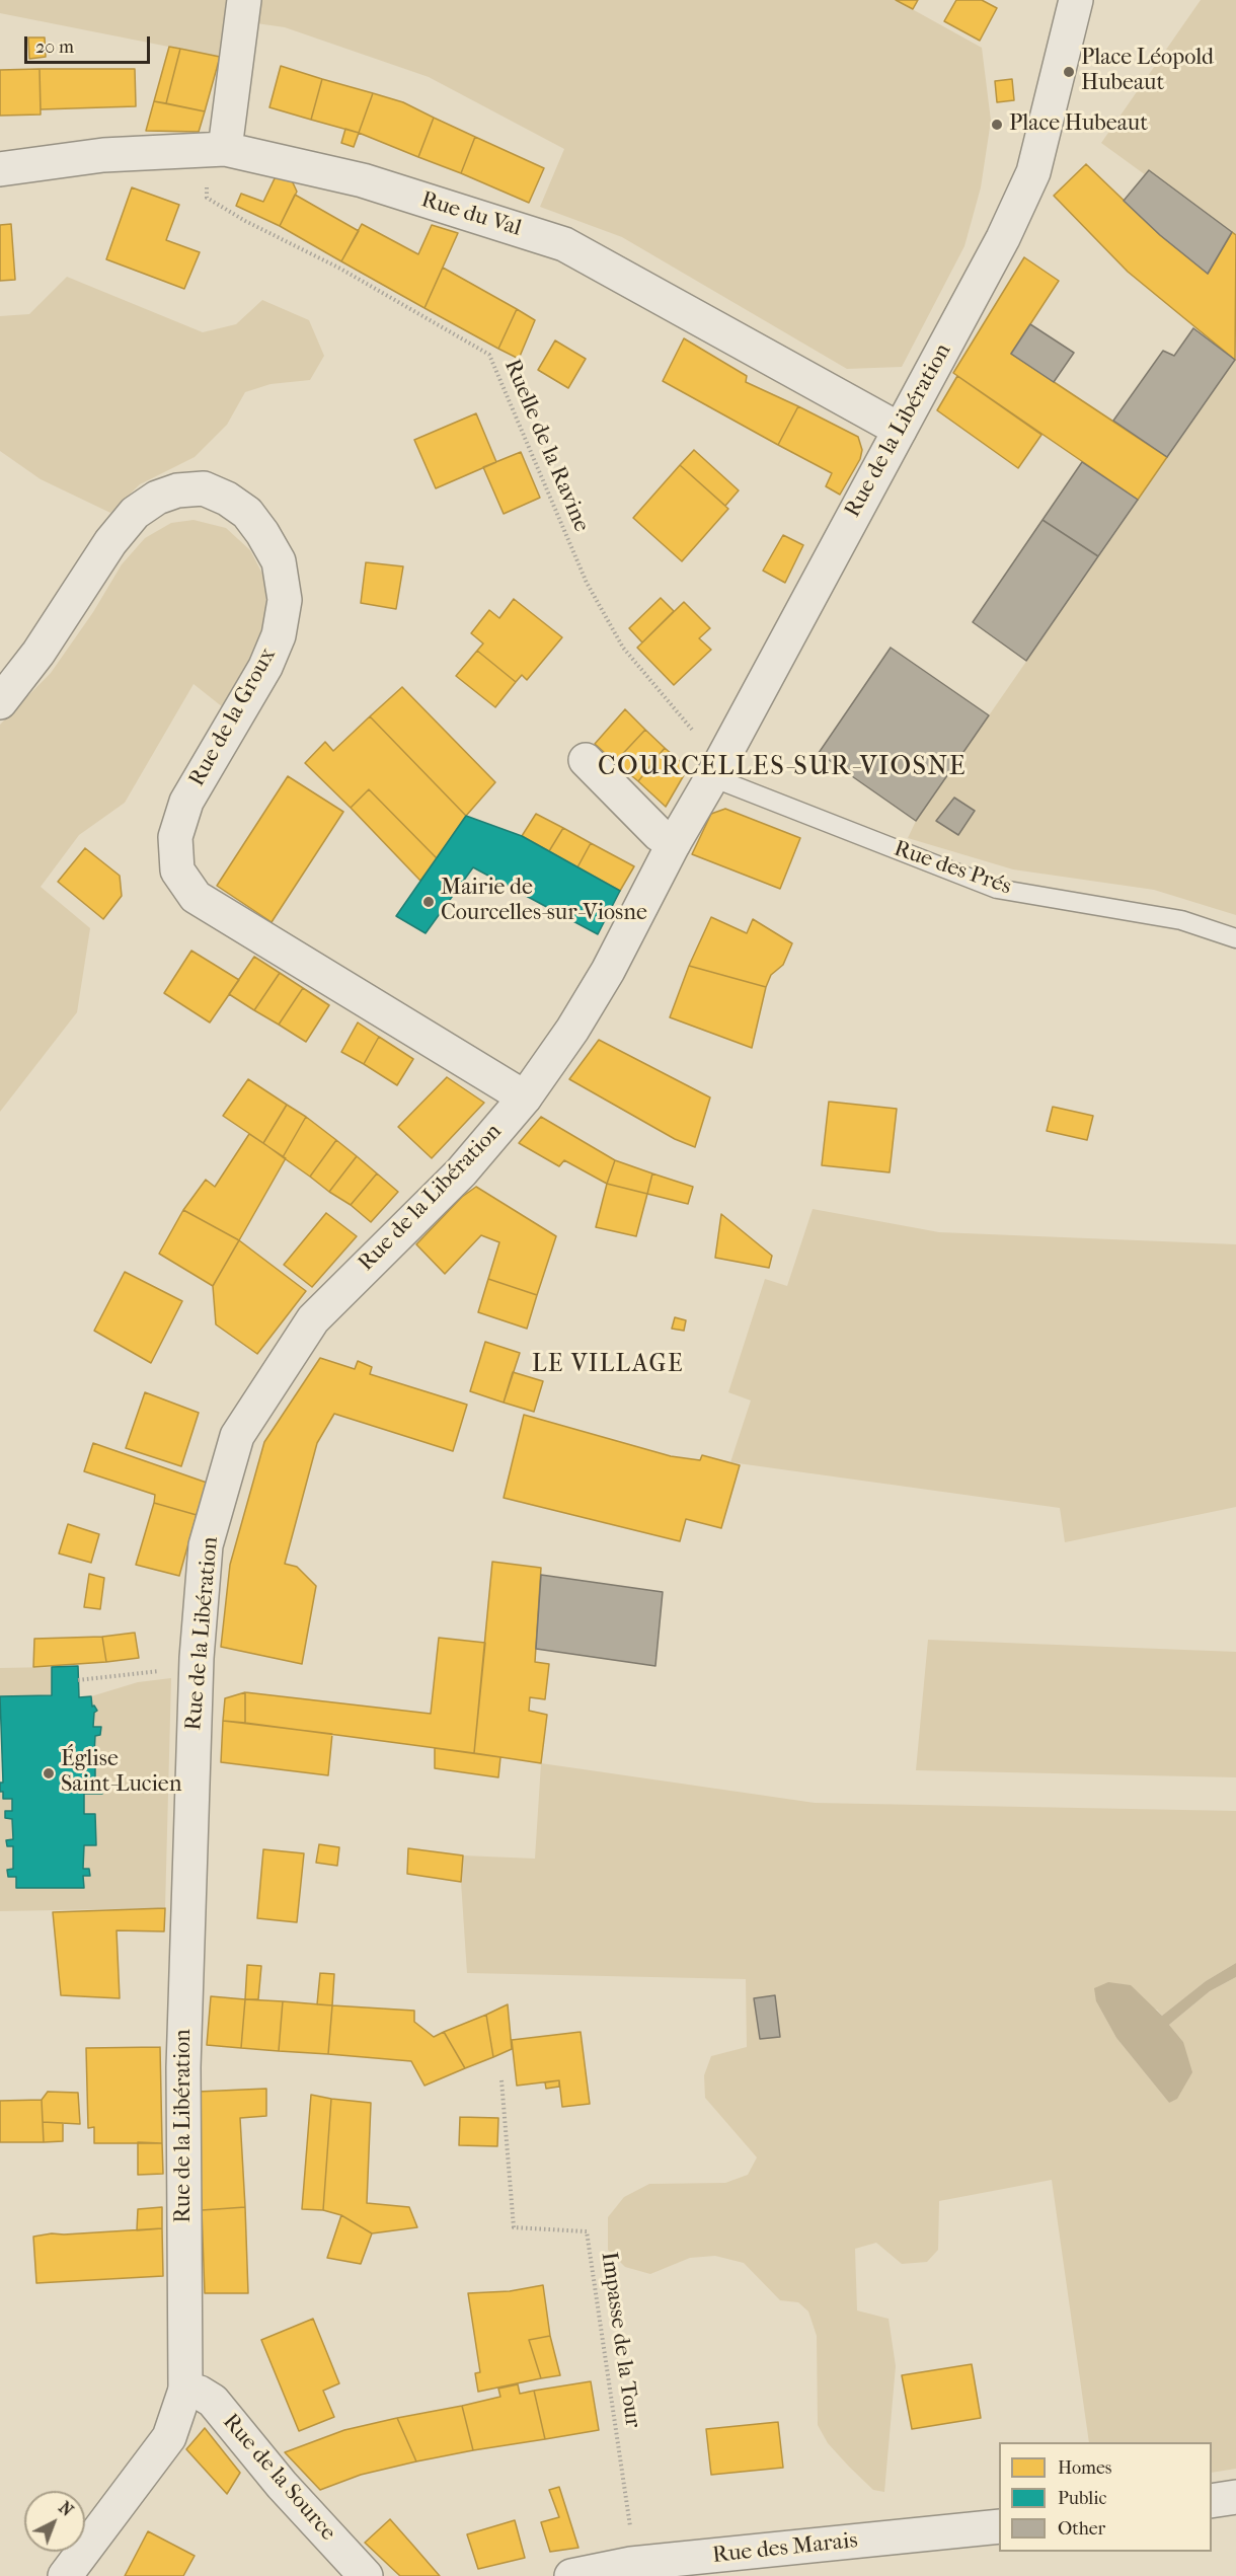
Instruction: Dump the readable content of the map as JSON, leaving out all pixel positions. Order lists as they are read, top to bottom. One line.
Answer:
{"streets":{"street":["Rue du Val","Rue de la Libération","Rue de la Groux","Rue de la Source","Rue des Marais"],"lane":["Rue des Prés"],"path":["Ruelle de la Ravine","Impasse de la Tour"]},"crossings":[["Rue du Val","Rue de la Libération"],["Rue du Val","Ruelle de la Ravine"],["Rue de la Libération","Ruelle de la Ravine"],["Rue de la Libération","Rue de la Groux"],["Rue de la Libération","Rue des Prés"],["Rue de la Libération","Rue de la Source"],["Ruelle de la Ravine","Rue des Prés"],["Impasse de la Tour","Rue des Marais"]],"districts":["COURCELLES-SUR-VIOSNE","LE VILLAGE"],"places":["Place Léopold Hubeaut","Place Hubeaut","Mairie de Courcelles-sur-Viosne","Église Saint-Lucien"],"legend":["Homes","Public","Other"],"scale_bar":"20 m","north":"top right"}
